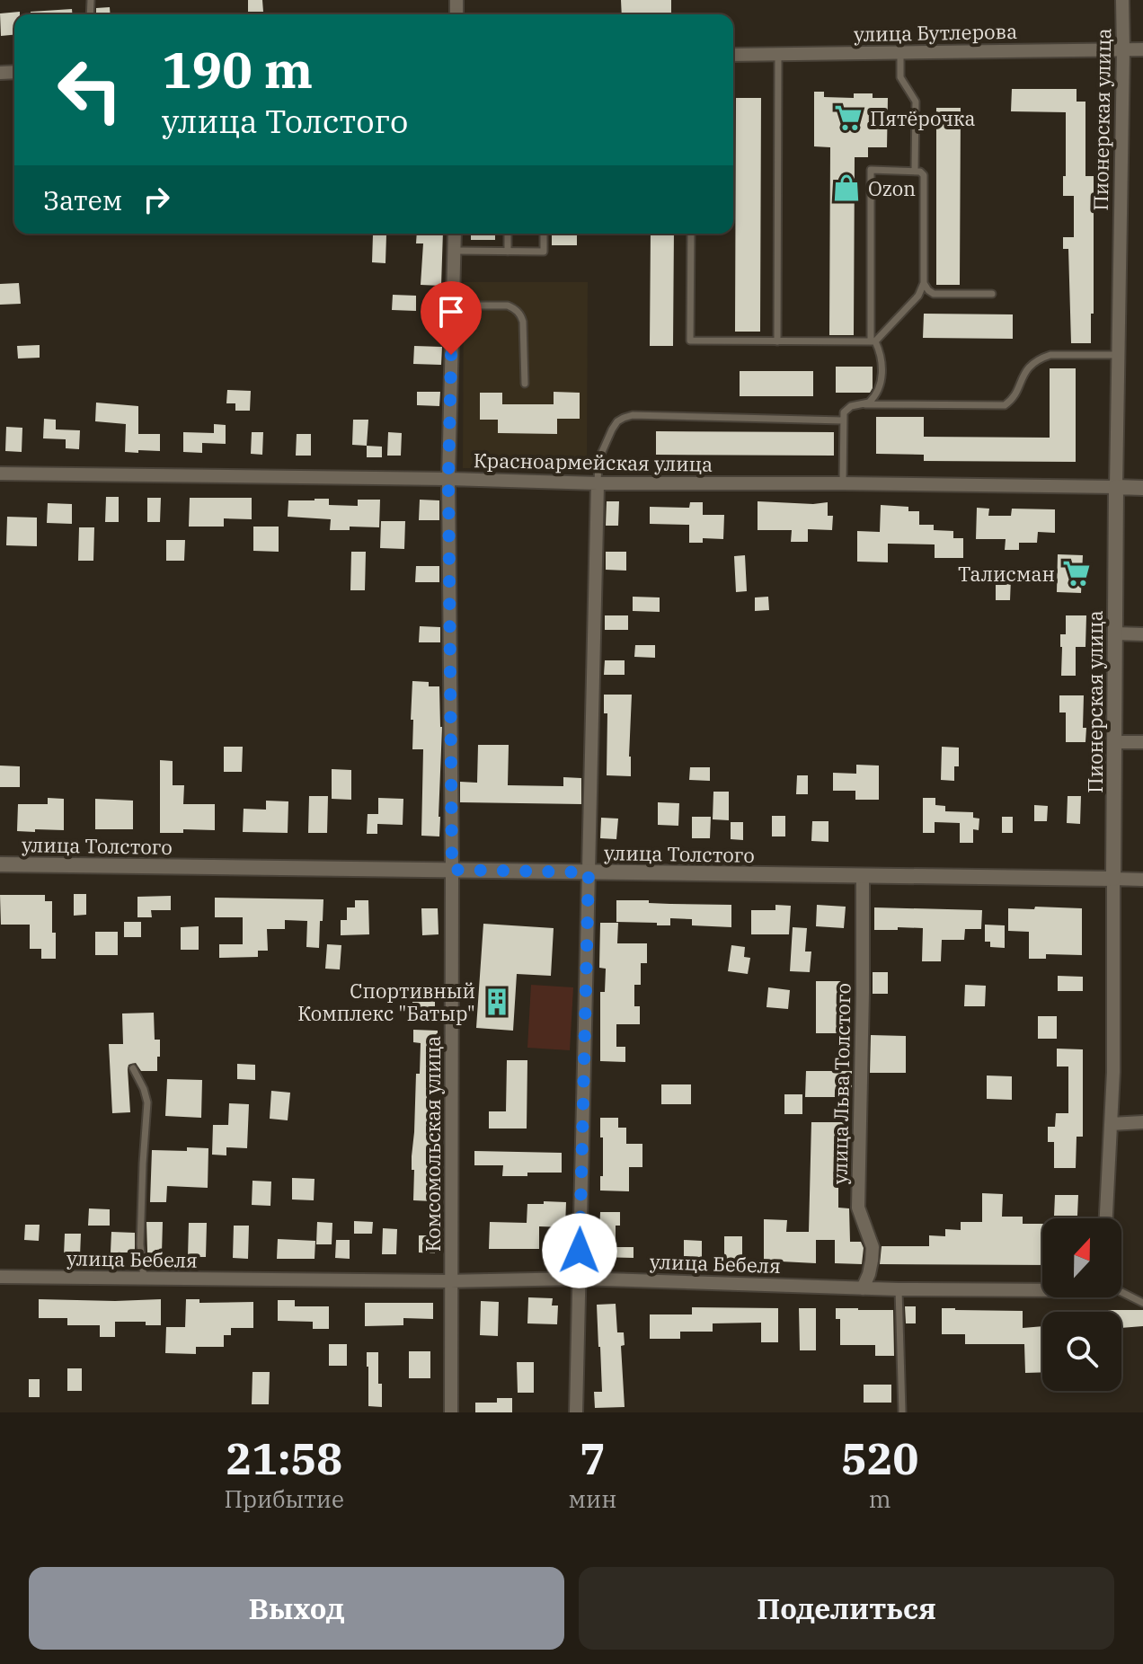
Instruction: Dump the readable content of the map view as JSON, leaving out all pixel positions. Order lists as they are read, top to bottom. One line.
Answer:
{"streets":{"street":["улица Бутлерова","Пионерская улица","Красноармейская улица","улица Толстого","улица Льва Толстого","Комсомольская улица","улица Бебеля"]},"crossings":[["улица Бутлерова","Пионерская улица"],["Пионерская улица","Красноармейская улица"],["Пионерская улица","улица Толстого"],["Красноармейская улица","Комсомольская улица"],["улица Толстого","улица Льва Толстого"],["улица Толстого","Комсомольская улица"],["улица Льва Толстого","улица Бебеля"],["Комсомольская улица","улица Бебеля"]],"places":{"supermarket":["Пятёрочка","Талисман"],"shop":["Ozon"],"building":["Спортивный Комплекс \"Батыр\""]},"north":"top","page":{"turn":["190 m","улица Толстого"],"then":"Затем","eta":["21:58","Прибытие","7","мин","520","m"],"buttons":["Выход","Поделиться"]}}
